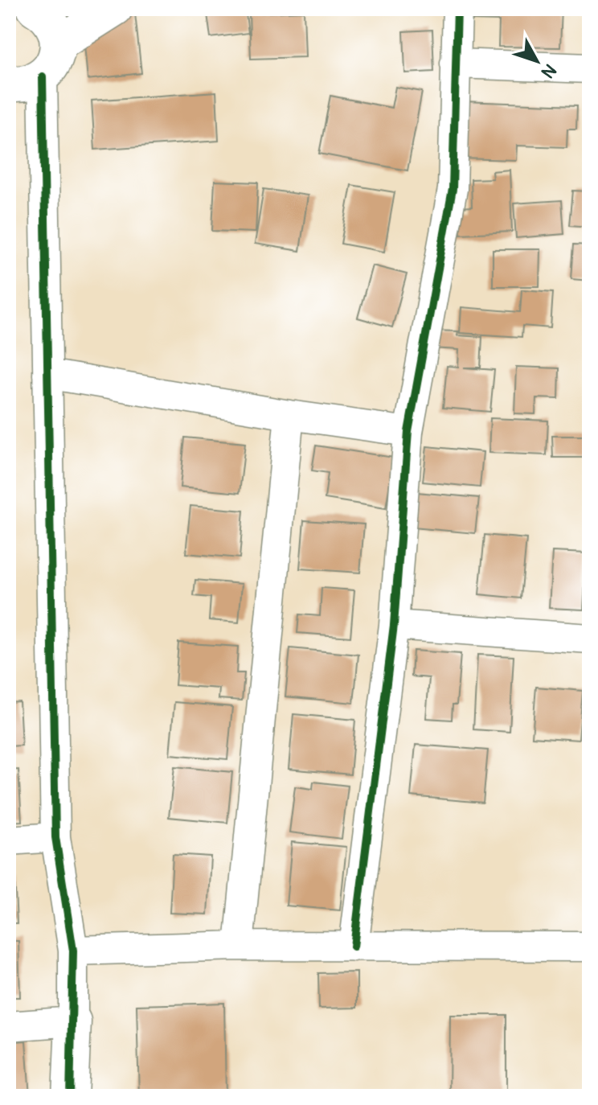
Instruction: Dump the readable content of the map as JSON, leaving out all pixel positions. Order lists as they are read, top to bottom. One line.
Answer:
{"north":"bottom right"}
